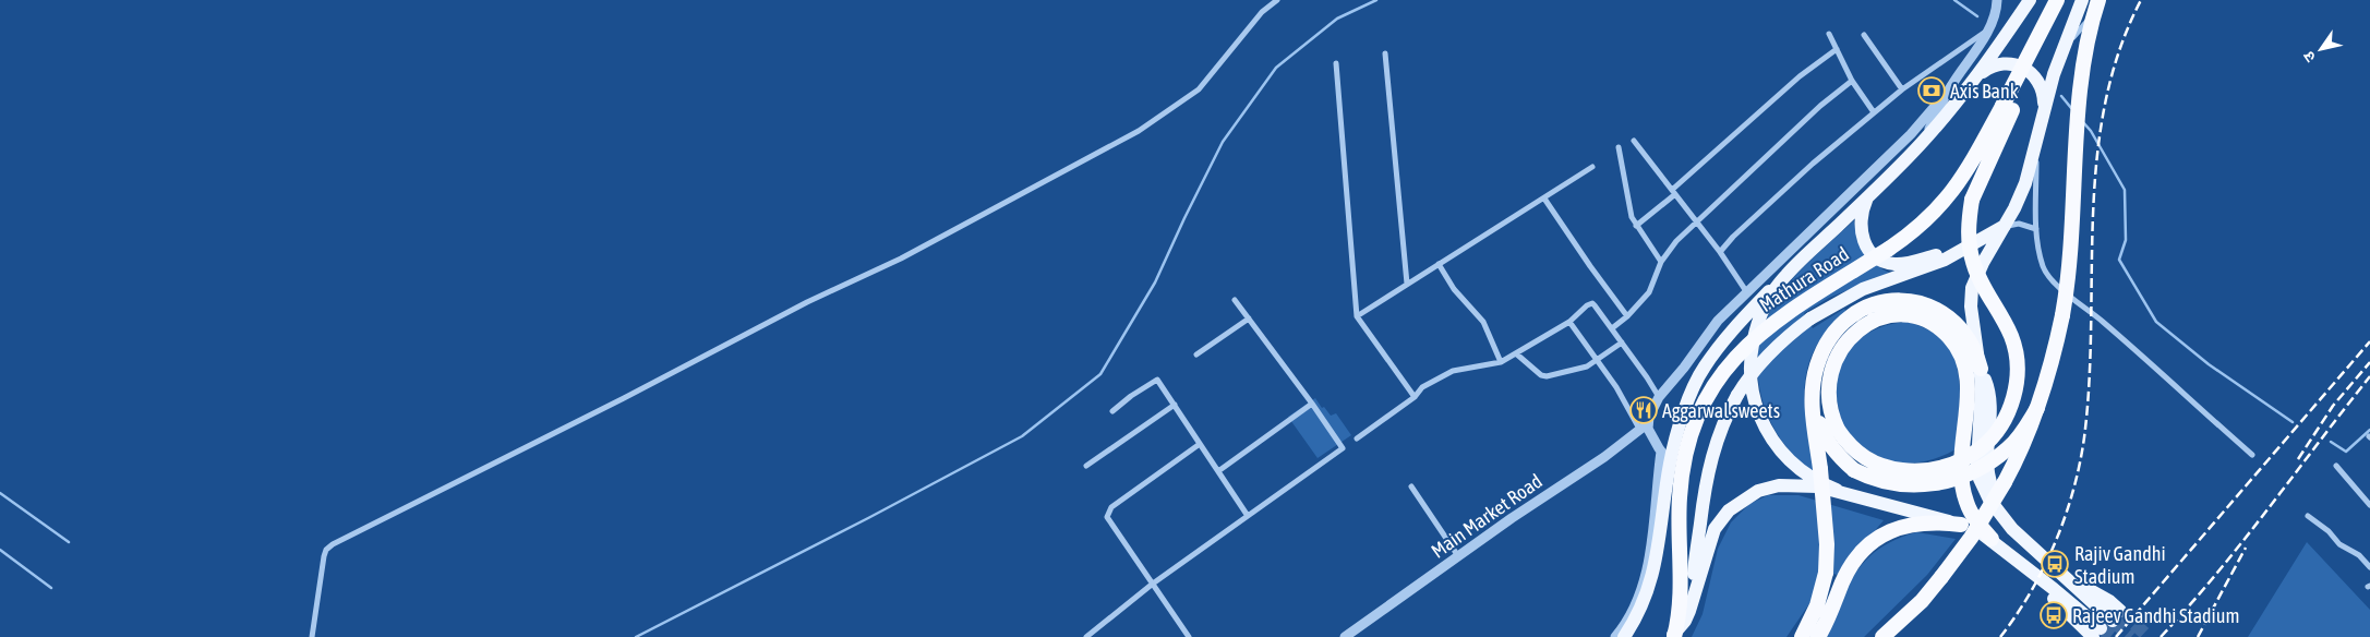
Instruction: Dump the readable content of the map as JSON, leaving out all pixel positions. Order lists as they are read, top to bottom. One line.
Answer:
{"streets":{"highway":["Mathura Road"],"street":["Main Market Road"]},"places":{"bank":["Axis Bank"],"restaurant":["Aggarwal sweets"],"bus stop":["Rajiv Gandhi Stadium","Rajeev Gandhi Stadium"]},"north":"bottom left"}
